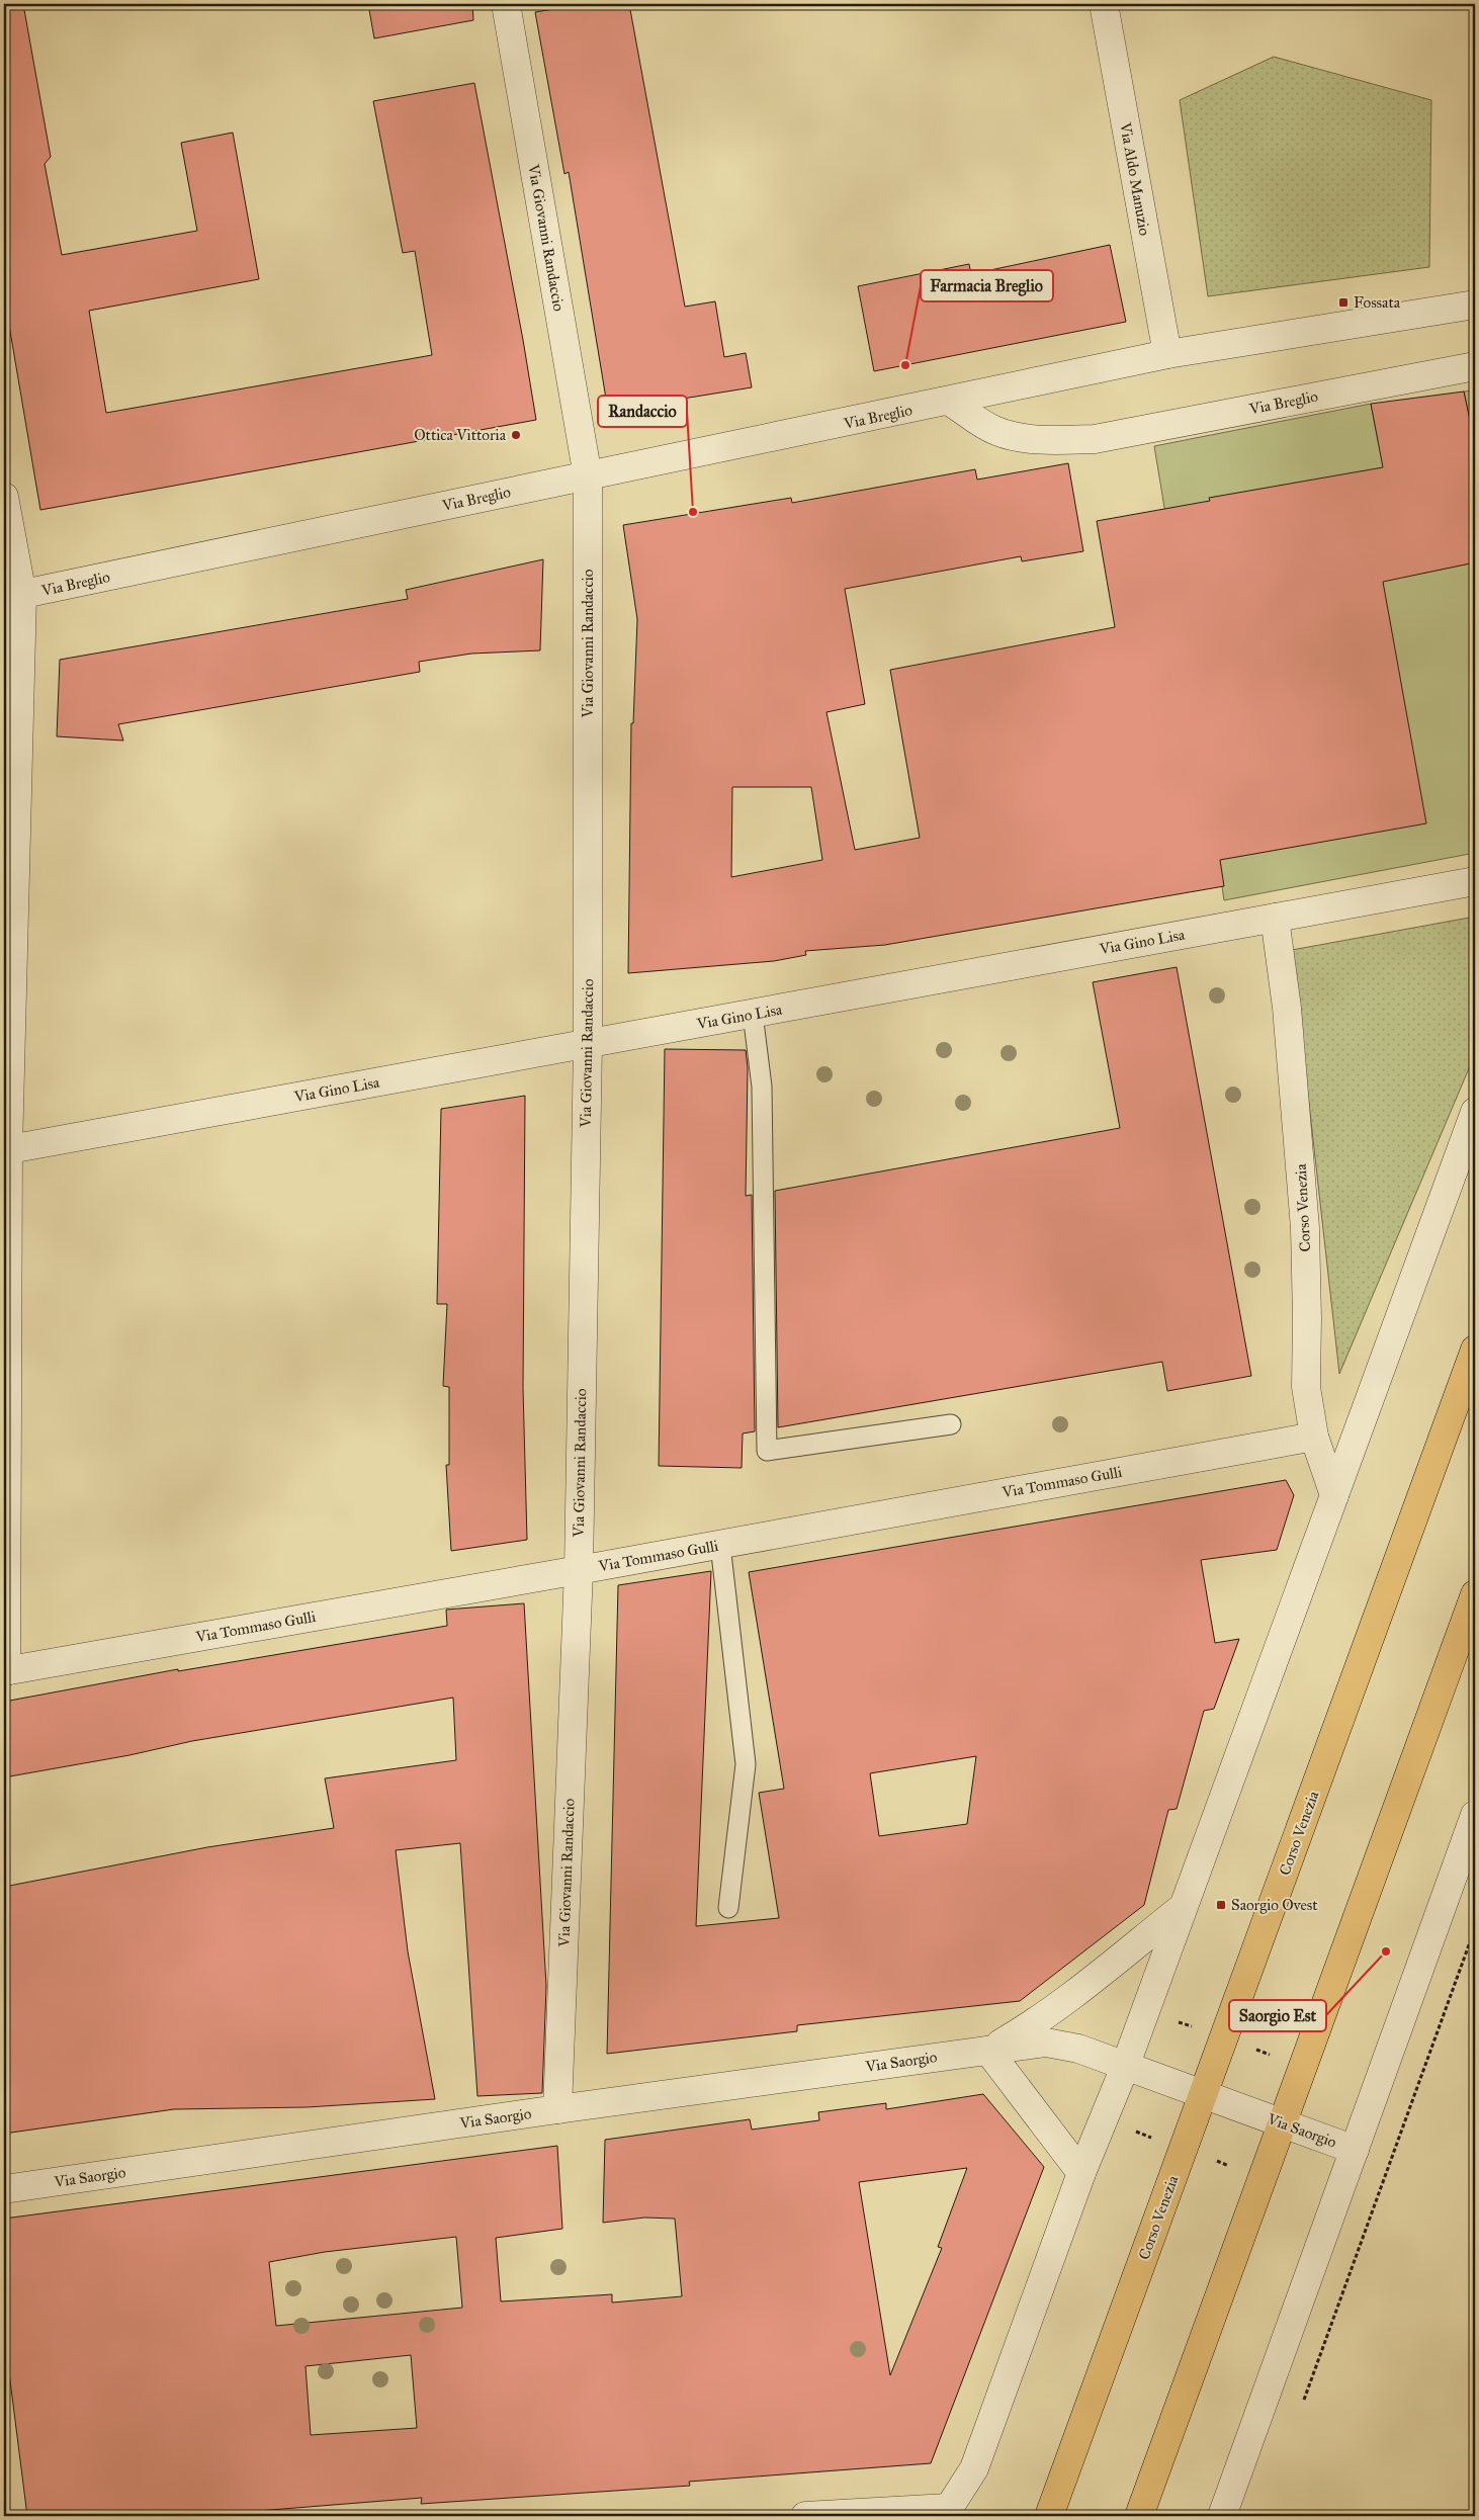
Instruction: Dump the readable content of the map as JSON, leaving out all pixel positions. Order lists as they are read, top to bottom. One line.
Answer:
{"streets":{"main road":["Corso Venezia"],"street":["Via Aldo Manuzio","Via Giovanni Randaccio","Via Breglio","Via Gino Lisa","Via Tommaso Gulli","Via Saorgio"]},"crossings":[["Via Aldo Manuzio","Via Breglio"],["Via Giovanni Randaccio","Via Breglio"],["Via Giovanni Randaccio","Via Gino Lisa"],["Via Giovanni Randaccio","Via Tommaso Gulli"],["Via Giovanni Randaccio","Via Saorgio"],["Via Gino Lisa","Corso Venezia"],["Corso Venezia","Via Tommaso Gulli"],["Corso Venezia","Via Saorgio"]],"places":{"transit":["Fossata","Saorgio Ovest"],"other":["Farmacia Breglio","Ottica Vittoria","Randaccio","Saorgio Est"]}}
